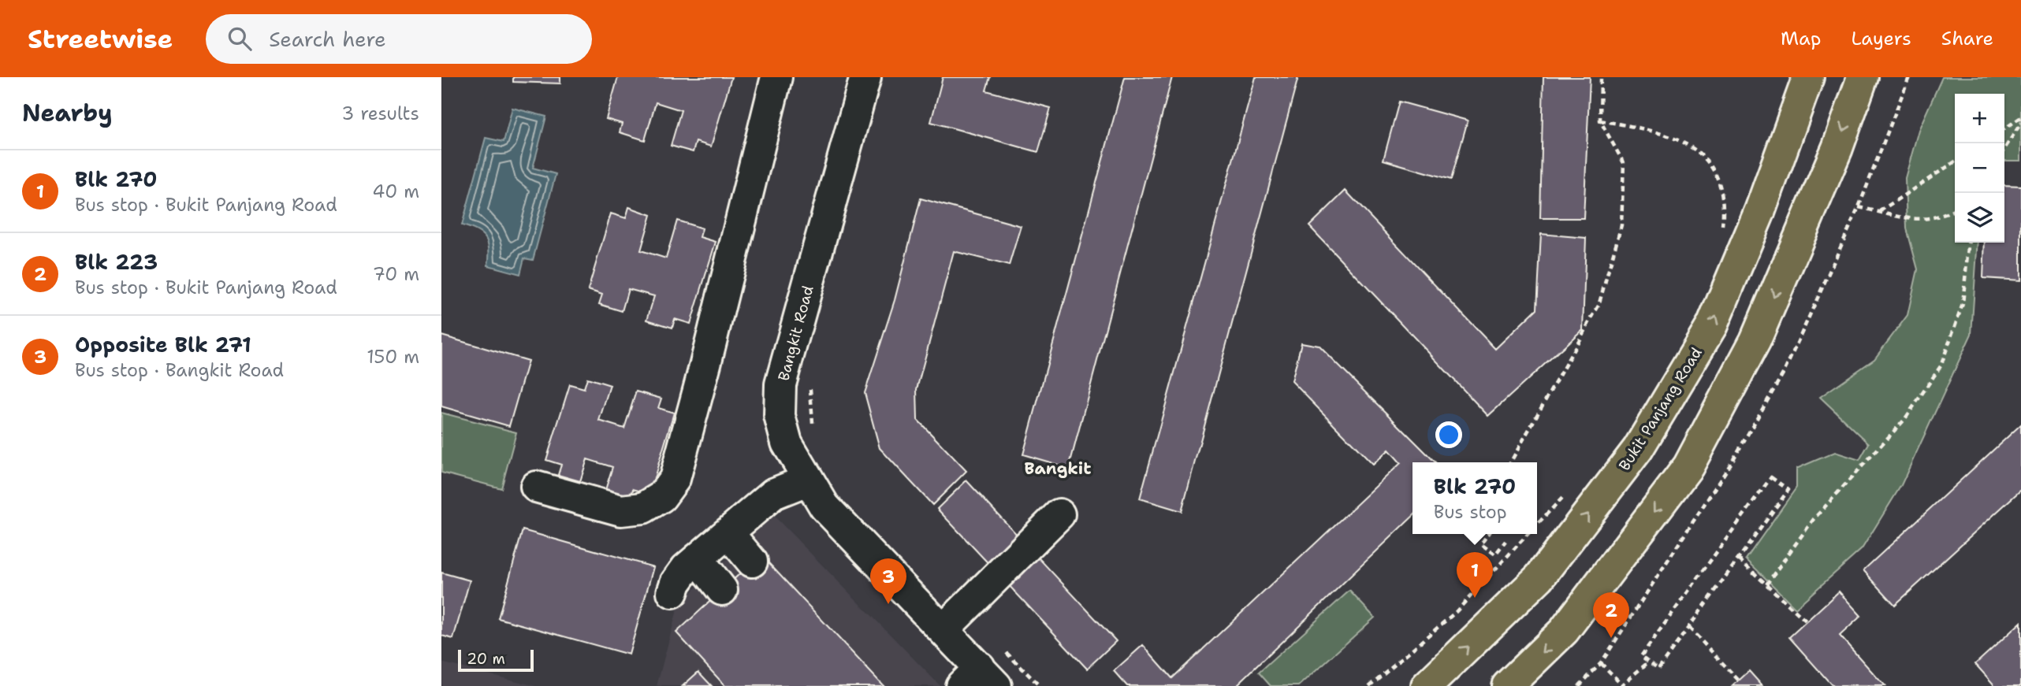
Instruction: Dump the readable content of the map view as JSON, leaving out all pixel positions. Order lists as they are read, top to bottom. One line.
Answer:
{"streets":{"main road":["Bukit Panjang Road"],"street":["Bangkit Road"]},"districts":["Bangkit"],"scale_bar":"20 m","page":{"header":"Streetwise","search":"Search here","nav":["Map","Layers","Share"],"heading":["Nearby","3 results"],"map_buttons":["+","−"],"list":[{"mark":"1","name":"Blk 270","note":"Bus stop · Bukit Panjang Road","value":"40 m"},{"mark":"2","name":"Blk 223","note":"Bus stop · Bukit Panjang Road","value":"70 m"},{"mark":"3","name":"Opposite Blk 271","note":"Bus stop · Bangkit Road","value":"150 m"}],"popup":["Blk 270","Bus stop"],"pins":["1","3","2"],"scale":"20 m"}}
